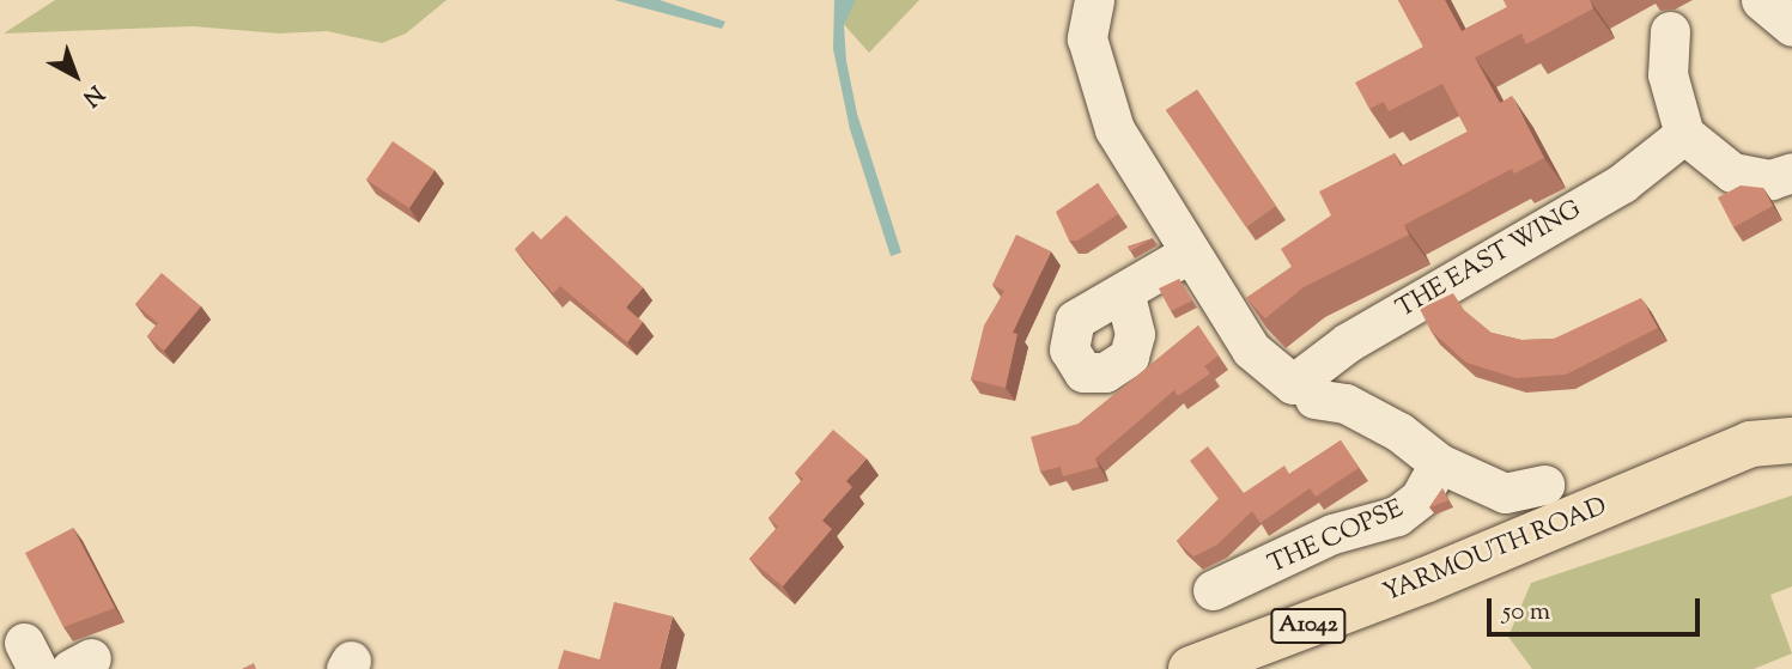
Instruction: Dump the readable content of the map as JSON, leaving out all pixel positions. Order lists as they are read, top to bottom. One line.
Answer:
{"streets":{"highway":["YARMOUTH ROAD","A1042"],"street":["THE EAST WING","THE COPSE"]},"scale_bar":"50 m","north":"bottom right"}
